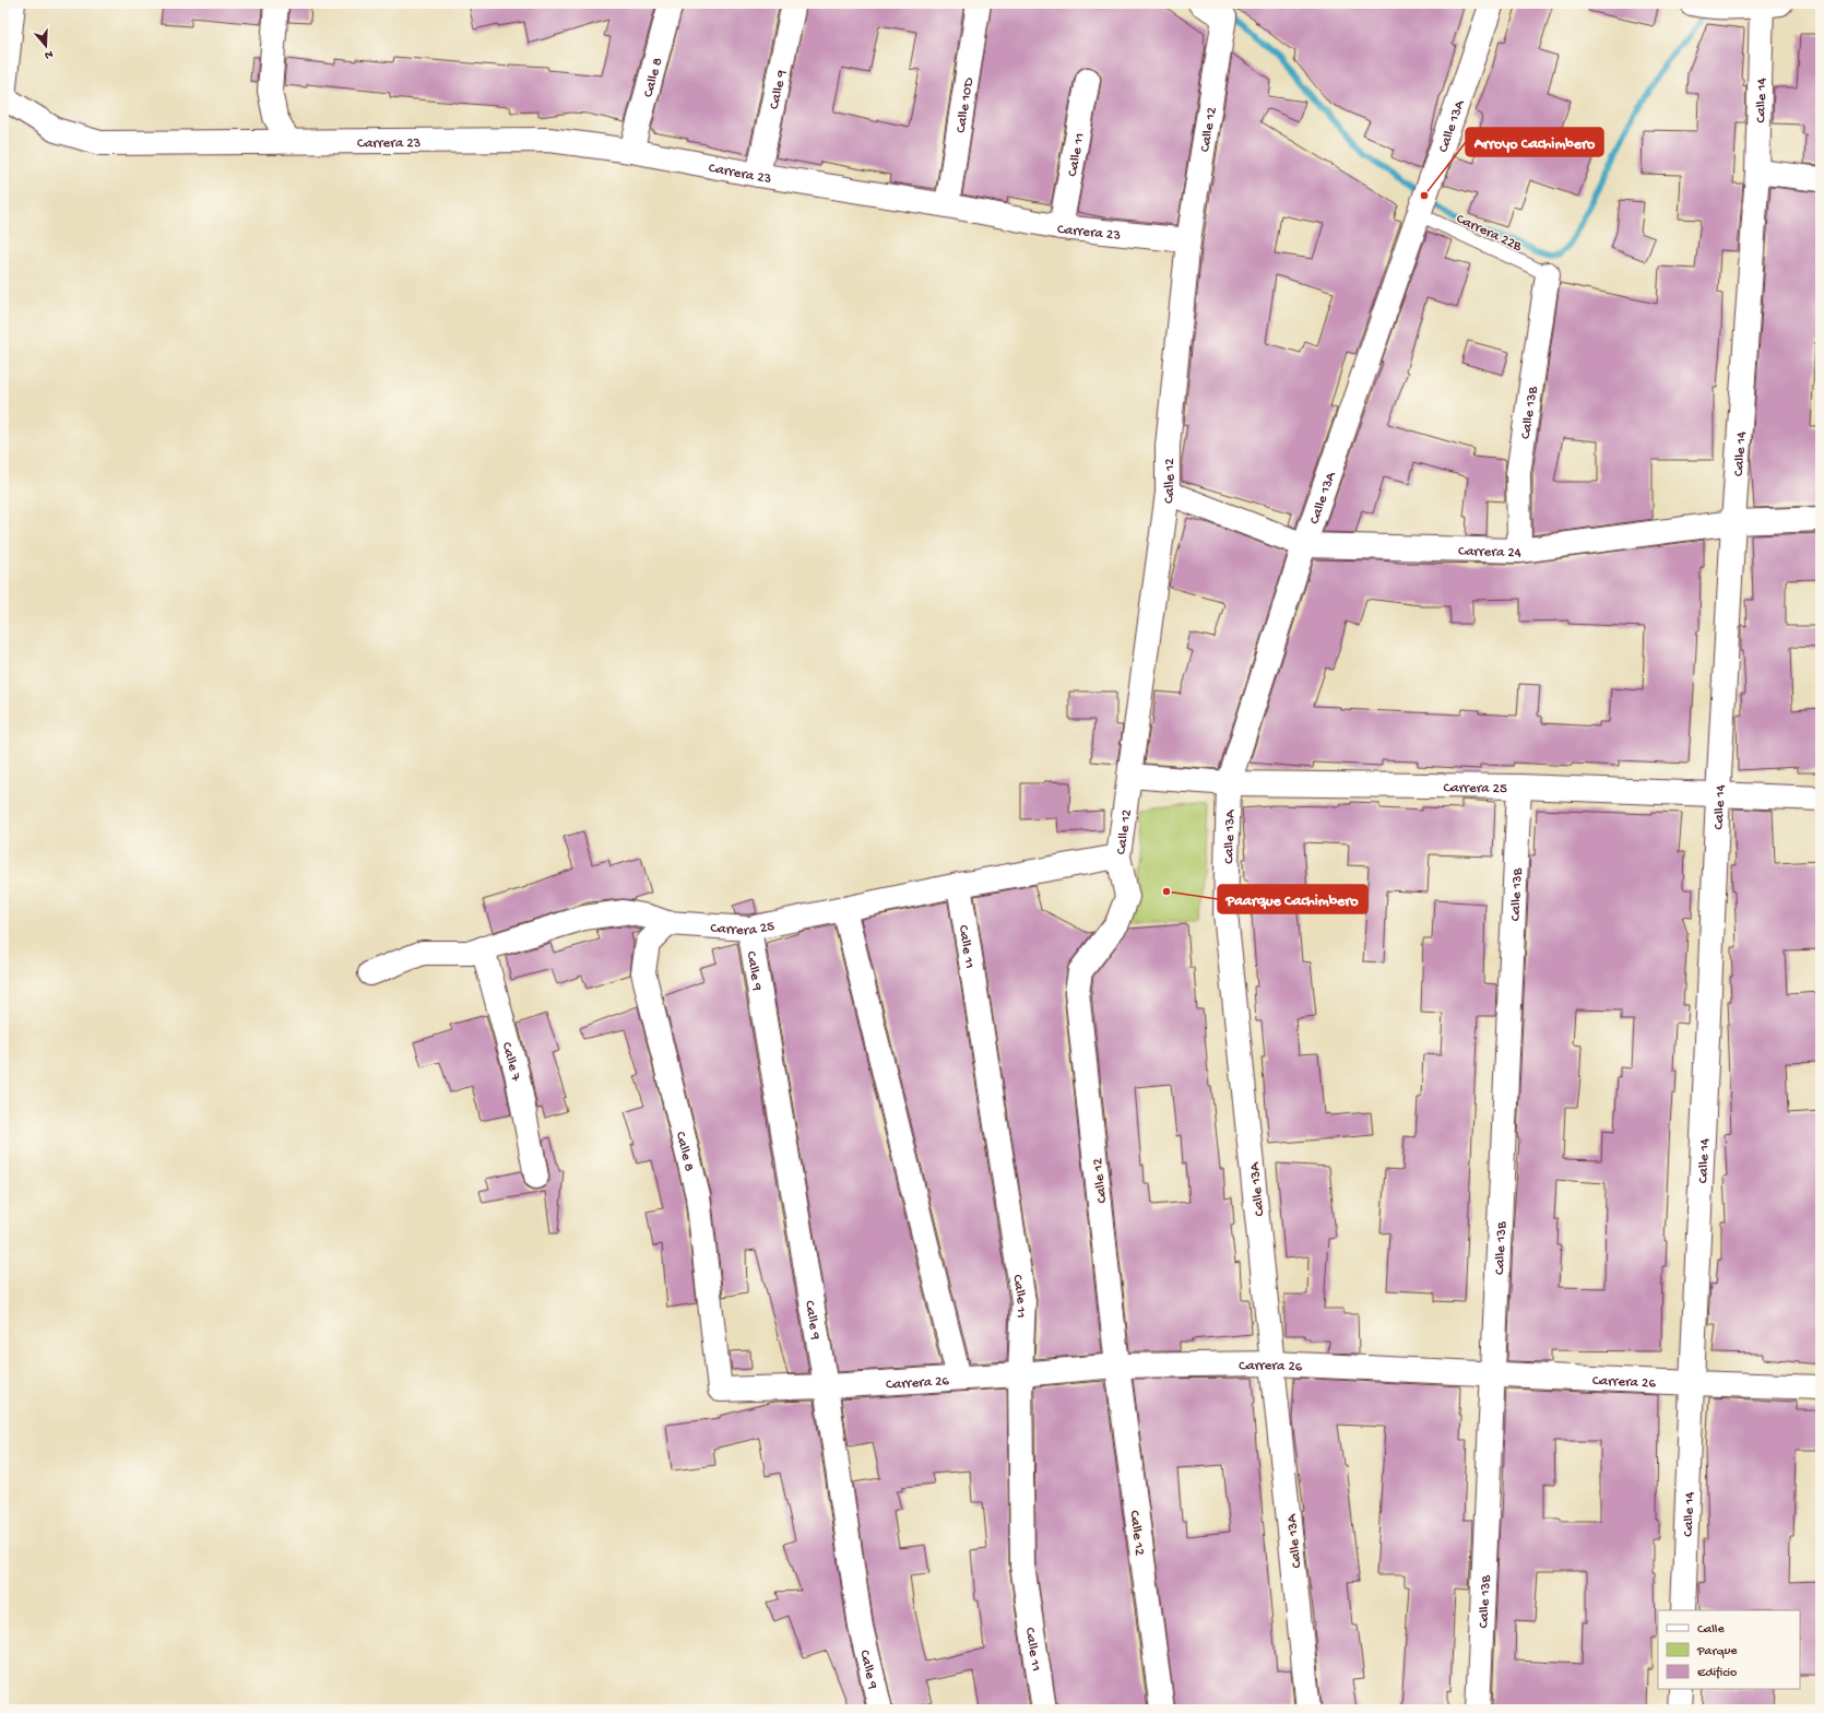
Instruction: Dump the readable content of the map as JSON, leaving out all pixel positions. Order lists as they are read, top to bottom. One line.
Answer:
{"streets":{"street":["Calle 8","Calle 9","Calle 14","Calle 10D","Calle 13A","Calle 12","Carrera 23","Calle 11","Calle 13B","Carrera 24","Carrera 25","Calle 7","Carrera 26"],"lane":["Carrera 22B"]},"crossings":[["Calle 8","Carrera 23"],["Calle 8","Carrera 25"],["Calle 8","Carrera 26"],["Calle 9","Carrera 23"],["Calle 9","Carrera 25"],["Calle 9","Carrera 26"],["Calle 14","Carrera 24"],["Calle 14","Carrera 25"],["Calle 14","Carrera 26"],["Calle 10D","Carrera 23"],["Calle 13A","Carrera 22B"],["Calle 13A","Carrera 24"],["Calle 13A","Carrera 25"],["Calle 13A","Carrera 26"],["Calle 12","Carrera 23"],["Calle 12","Carrera 24"],["Calle 12","Carrera 25"],["Calle 12","Carrera 26"],["Carrera 23","Calle 11"],["Calle 11","Carrera 25"],["Calle 11","Carrera 26"],["Carrera 22B","Calle 13B"],["Calle 13B","Carrera 24"],["Calle 13B","Carrera 25"],["Calle 13B","Carrera 26"],["Carrera 25","Calle 7"]],"places":["Arroyo Cachimbero","Paarque Cachimbero"],"legend":["Calle","Parque","Edificio"],"north":"bottom"}
